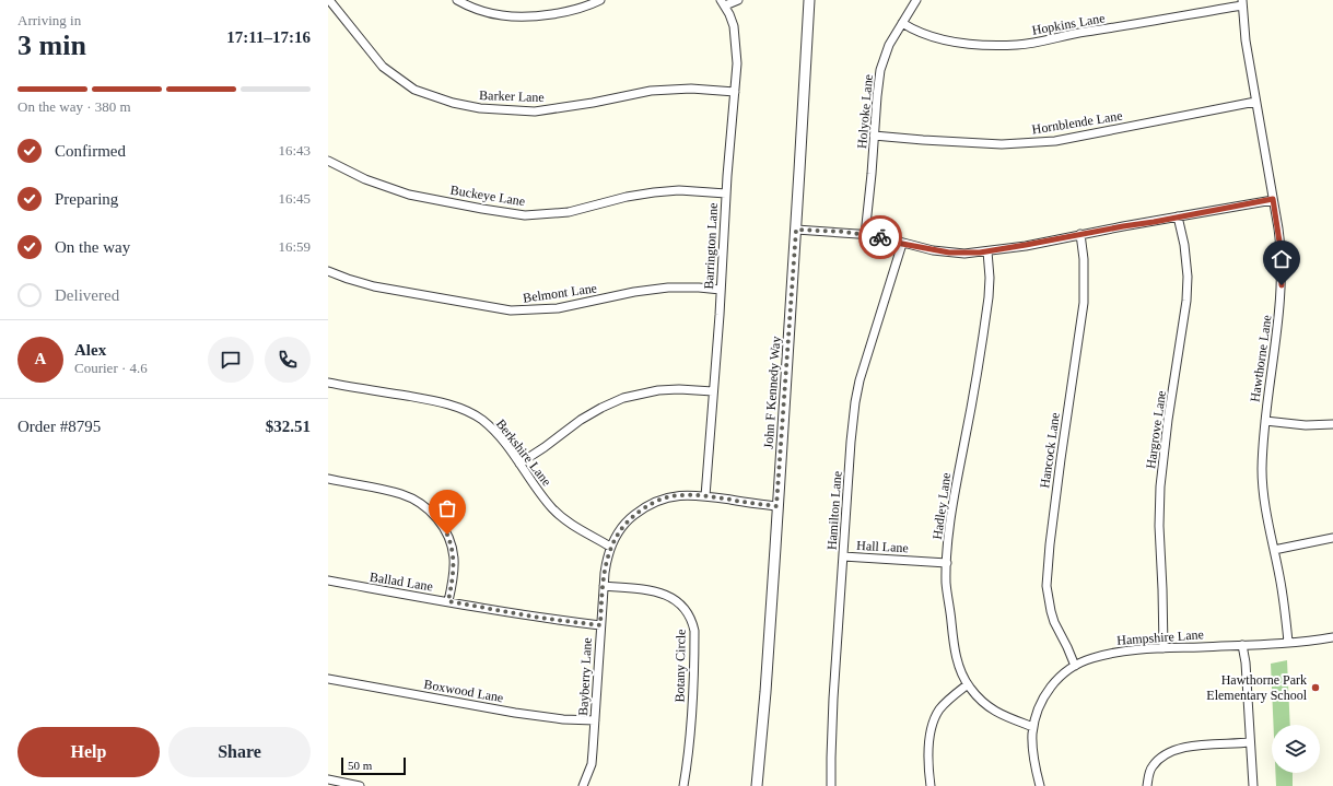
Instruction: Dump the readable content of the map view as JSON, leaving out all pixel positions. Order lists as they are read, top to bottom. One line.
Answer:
{"streets":{"street":["Hopkins Lane","Barker Lane","Holyoke Lane","Hornblende Lane","Buckeye Lane","Barrington Lane","Belmont Lane","Hawthorne Lane","John F Kennedy Way","Hargrove Lane","Hancock Lane","Berkshire Lane","Hadley Lane","Hamilton Lane","Hall Lane","Ballad Lane","Hampshire Lane","Botany Circle","Bayberry Lane","Boxwood Lane"]},"crossings":[["Hopkins Lane","Holyoke Lane"],["Hopkins Lane","Hawthorne Lane"],["Barker Lane","Barrington Lane"],["Holyoke Lane","Hornblende Lane"],["Hornblende Lane","Hawthorne Lane"],["Buckeye Lane","Barrington Lane"],["Barrington Lane","Belmont Lane"],["Barrington Lane","Bayberry Lane"],["Hawthorne Lane","Hampshire Lane"],["John F Kennedy Way","Bayberry Lane"],["Hargrove Lane","Hampshire Lane"],["Hancock Lane","Hampshire Lane"],["Berkshire Lane","Bayberry Lane"],["Hadley Lane","Hall Lane"],["Hadley Lane","Hampshire Lane"],["Hamilton Lane","Hall Lane"],["Ballad Lane","Bayberry Lane"],["Botany Circle","Bayberry Lane"],["Bayberry Lane","Boxwood Lane"]],"places":["Hawthorne Park Elementary School"],"scale_bar":"50 m","page":{"heading":["3 min","Arriving in","17:11–17:16"],"panel":["Alex","Courier · 4.6","Order #8795","$32.51"],"bar":"On the way · 380 m","list":[["Confirmed","16:43"],["Preparing","16:45"],["On the way","16:59"],"Delivered"],"round":"A","buttons":["Help","Share"],"scale":"50 m"}}
